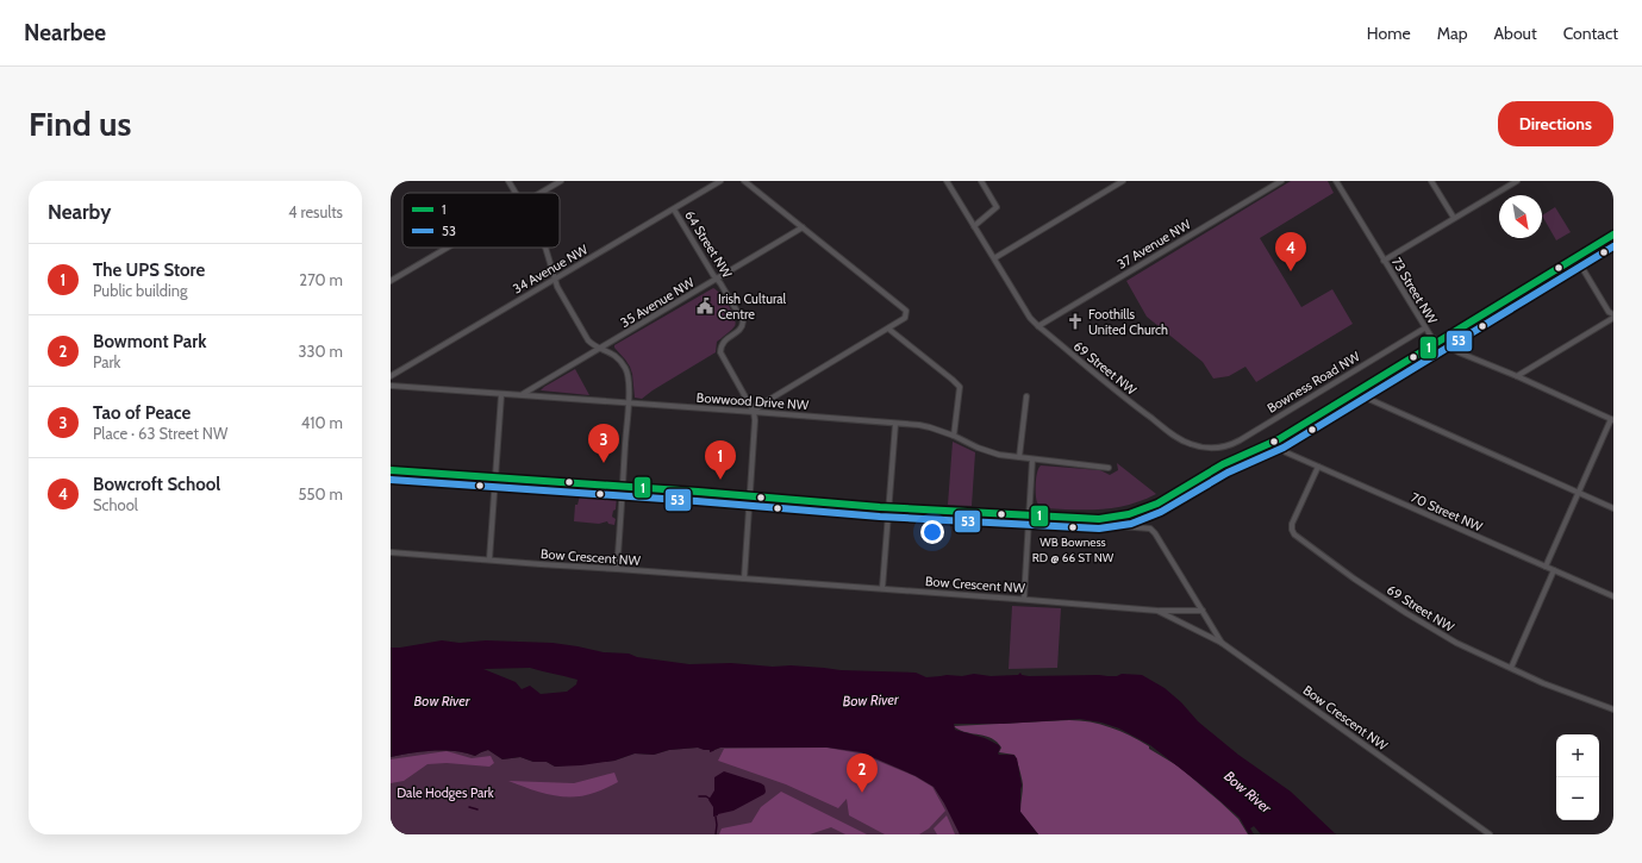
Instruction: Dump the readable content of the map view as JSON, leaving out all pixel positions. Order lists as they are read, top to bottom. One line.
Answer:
{"streets":{"street":["64 Street NW","37 Avenue NW","34 Avenue NW","73 Street NW","35 Avenue NW","69 Street NW","Bowness Road NW","Bowwood Drive NW","70 Street NW","Bow Crescent NW"]},"crossings":[["64 Street NW","34 Avenue NW"],["64 Street NW","35 Avenue NW"],["64 Street NW","Bowwood Drive NW"],["64 Street NW","Bow Crescent NW"],["37 Avenue NW","69 Street NW"],["73 Street NW","Bowness Road NW"],["35 Avenue NW","Bowwood Drive NW"],["69 Street NW","Bowness Road NW"],["69 Street NW","70 Street NW"]],"water":["Bow River"],"parks":["Dale Hodges Park"],"places":{"public building":["Irish Cultural Centre"],"church":["Foothills United Church"],"other":["WB Bowness RD @ 66 ST NW"]},"lines":["transit line 1","transit line 53"],"legend":["1","53"],"north":"bottom right","page":{"header":"Nearbee","nav":["Home","Map","About","Contact"],"buttons":"Directions","title":"Find us","heading":["Nearby","4 results"],"pins":["4","3","1","2"],"list":[{"mark":"1","name":"The UPS Store","note":"Public building","value":"270 m"},{"mark":"2","name":"Bowmont Park","note":"Park","value":"330 m"},{"mark":"3","name":"Tao of Peace","note":"Place · 63 Street NW","value":"410 m"},{"mark":"4","name":"Bowcroft School","note":"School","value":"550 m"}],"map_buttons":["+","−"]}}
